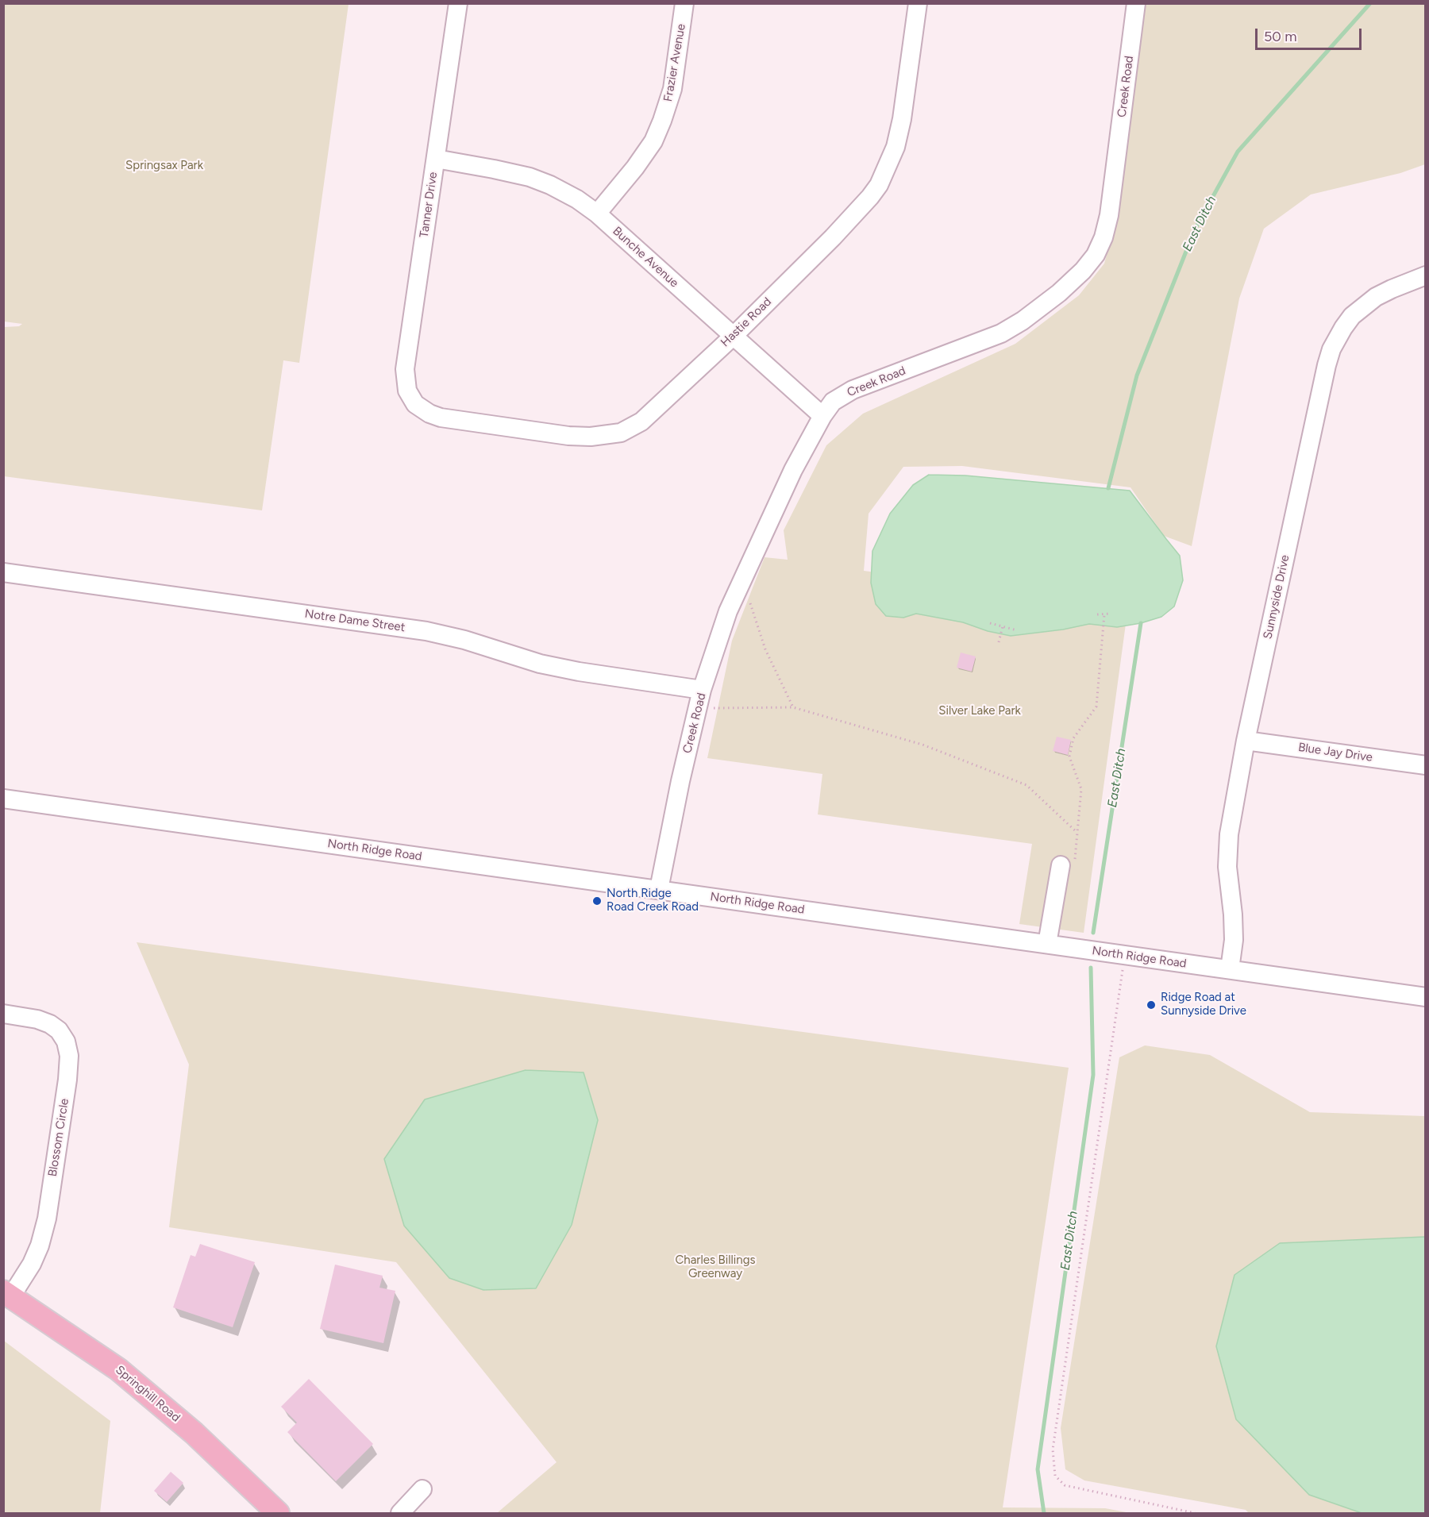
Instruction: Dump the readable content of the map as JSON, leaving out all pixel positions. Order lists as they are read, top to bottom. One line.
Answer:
{"streets":{"main road":["Springhill Road"],"street":["Frazier Avenue","Creek Road","Tanner Drive","Bunche Avenue","Hastie Road","Sunnyside Drive","Notre Dame Street","Blue Jay Drive","North Ridge Road","Blossom Circle"]},"crossings":[["Frazier Avenue","Bunche Avenue"],["Creek Road","Bunche Avenue"],["Creek Road","Notre Dame Street"],["Creek Road","North Ridge Road"],["Tanner Drive","Bunche Avenue"],["Tanner Drive","Hastie Road"],["Bunche Avenue","Hastie Road"],["Sunnyside Drive","Blue Jay Drive"],["Sunnyside Drive","North Ridge Road"],["Blossom Circle","Springhill Road"]],"water":["East Ditch"],"parks":["Springsax Park","Silver Lake Park","Charles Billings Greenway"],"places":["North Ridge Road Creek Road","Ridge Road at Sunnyside Drive"],"scale_bar":"50 m"}
